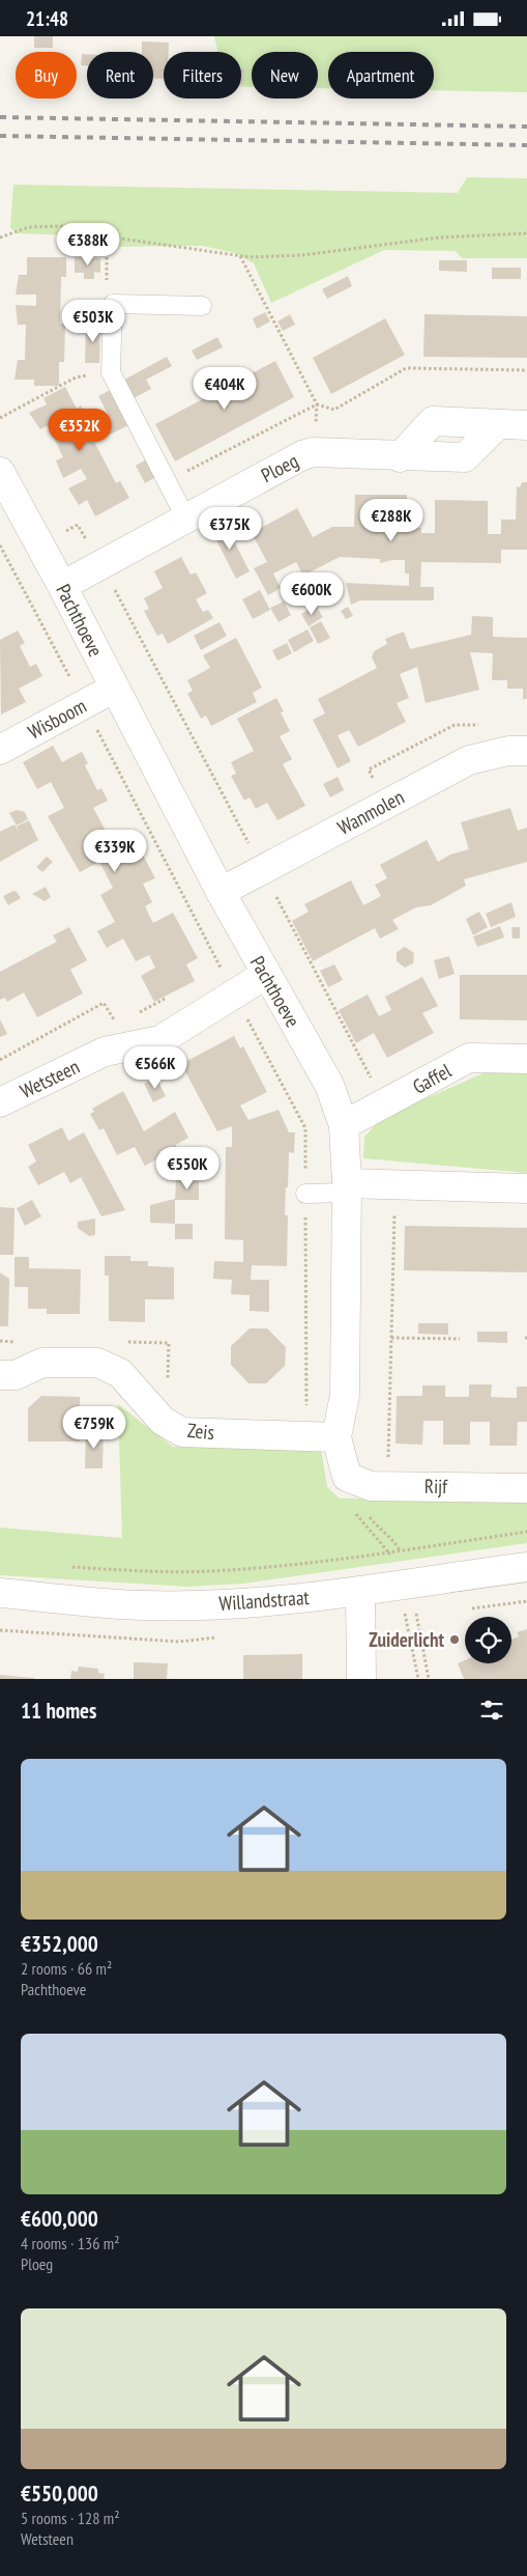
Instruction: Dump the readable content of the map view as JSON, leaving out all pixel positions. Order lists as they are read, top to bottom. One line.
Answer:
{"streets":{"street":["Ploeg","Pachthoeve","Wisboom","Wanmolen","Wetsteen","Gaffel","Zeis","Rijf","Willandstraat"]},"crossings":[["Ploeg","Pachthoeve"],["Pachthoeve","Wisboom"],["Pachthoeve","Wanmolen"],["Pachthoeve","Wetsteen"],["Pachthoeve","Gaffel"],["Pachthoeve","Zeis"],["Pachthoeve","Rijf"]],"places":["Zuiderlicht"],"page":{"status":"21:48","chip":["Buy","Rent","Filters","New","Apartment"],"price":["€388K","€503K","€404K","€352K","€288K","€375K","€600K","€339K","€566K","€550K","€759K"],"heading":"11 homes","list":[{"name":"€352,000","note":"2 rooms · 66 m² · Pachthoeve"},{"name":"€600,000","note":"4 rooms · 136 m² · Ploeg"},{"name":"€550,000","note":"5 rooms · 128 m² · Wetsteen"}]}}
